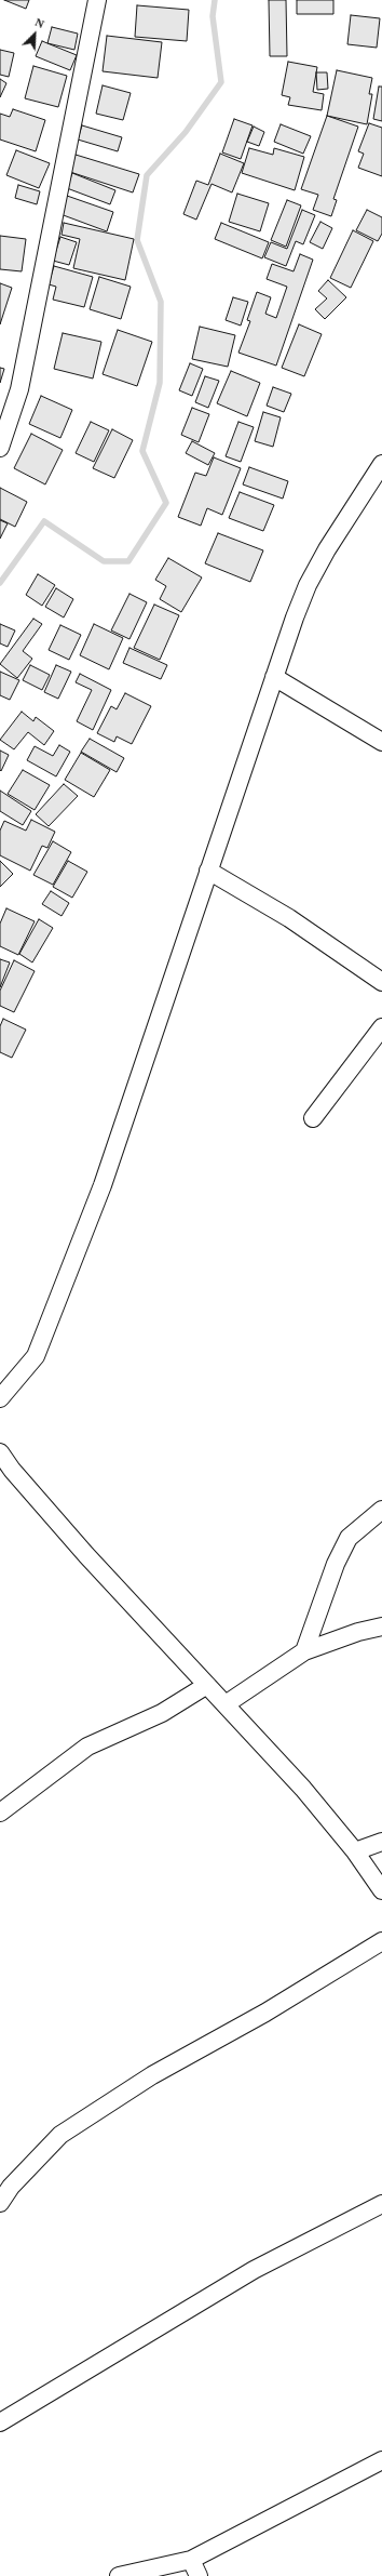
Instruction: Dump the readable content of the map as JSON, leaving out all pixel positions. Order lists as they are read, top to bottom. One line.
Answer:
{"north":"top right"}
